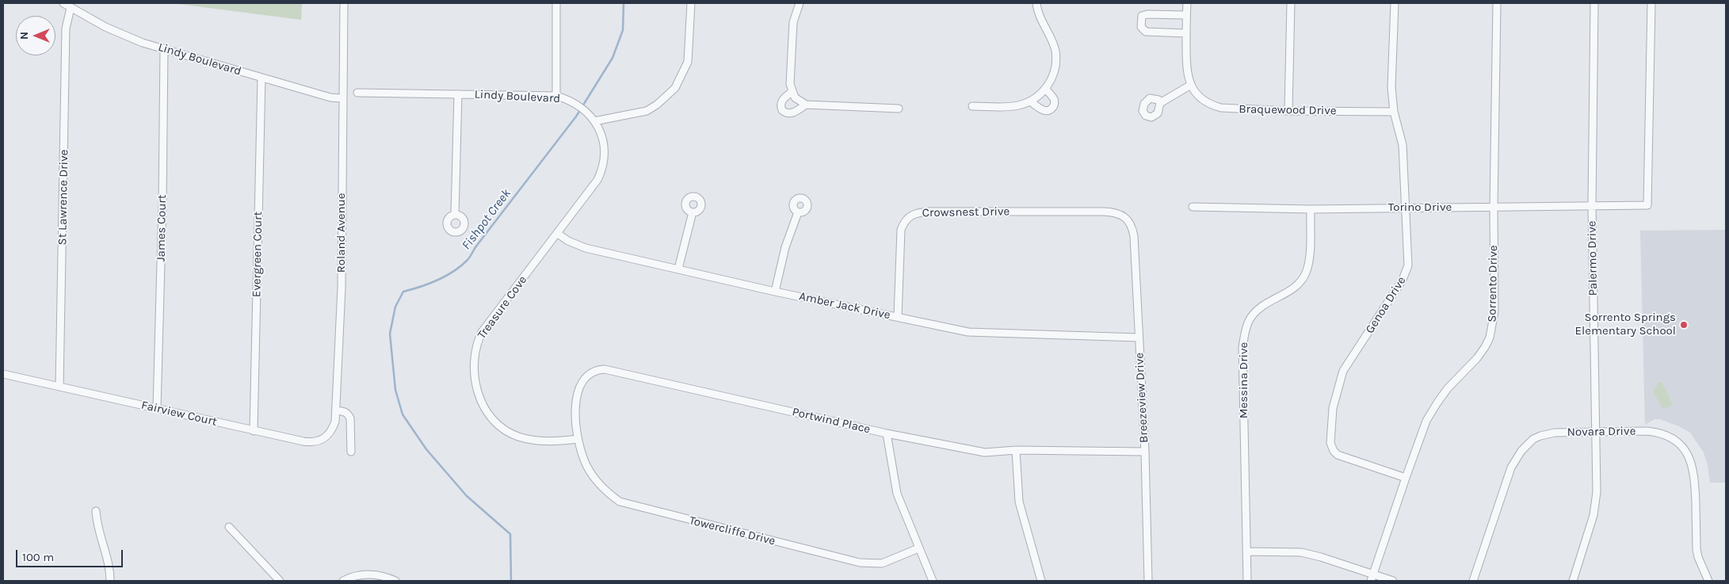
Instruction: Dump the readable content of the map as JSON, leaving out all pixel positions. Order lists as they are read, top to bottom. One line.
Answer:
{"streets":{"street":["Lindy Boulevard","Braquewood Drive","St Lawrence Drive","Torino Drive","Crowsnest Drive","James Court","Roland Avenue","Evergreen Court","Palermo Drive","Sorrento Drive","Genoa Drive","Amber Jack Drive","Treasure Cove","Messina Drive","Breezeview Drive","Fairview Court","Portwind Place","Novara Drive","Towercliffe Drive"]},"crossings":[["Lindy Boulevard","St Lawrence Drive"],["Lindy Boulevard","James Court"],["Lindy Boulevard","Roland Avenue"],["Lindy Boulevard","Evergreen Court"],["Lindy Boulevard","Treasure Cove"],["Braquewood Drive","Genoa Drive"],["St Lawrence Drive","Fairview Court"],["Torino Drive","Palermo Drive"],["Torino Drive","Sorrento Drive"],["Torino Drive","Genoa Drive"],["Torino Drive","Messina Drive"],["Crowsnest Drive","Amber Jack Drive"],["Crowsnest Drive","Breezeview Drive"],["James Court","Fairview Court"],["Roland Avenue","Fairview Court"],["Evergreen Court","Fairview Court"],["Palermo Drive","Novara Drive"],["Sorrento Drive","Genoa Drive"],["Amber Jack Drive","Treasure Cove"],["Amber Jack Drive","Breezeview Drive"],["Treasure Cove","Portwind Place"],["Treasure Cove","Towercliffe Drive"],["Breezeview Drive","Portwind Place"],["Portwind Place","Towercliffe Drive"]],"water":["Fishpot Creek"],"places":["Sorrento Springs Elementary School"],"scale_bar":"100 m","north":"left"}
